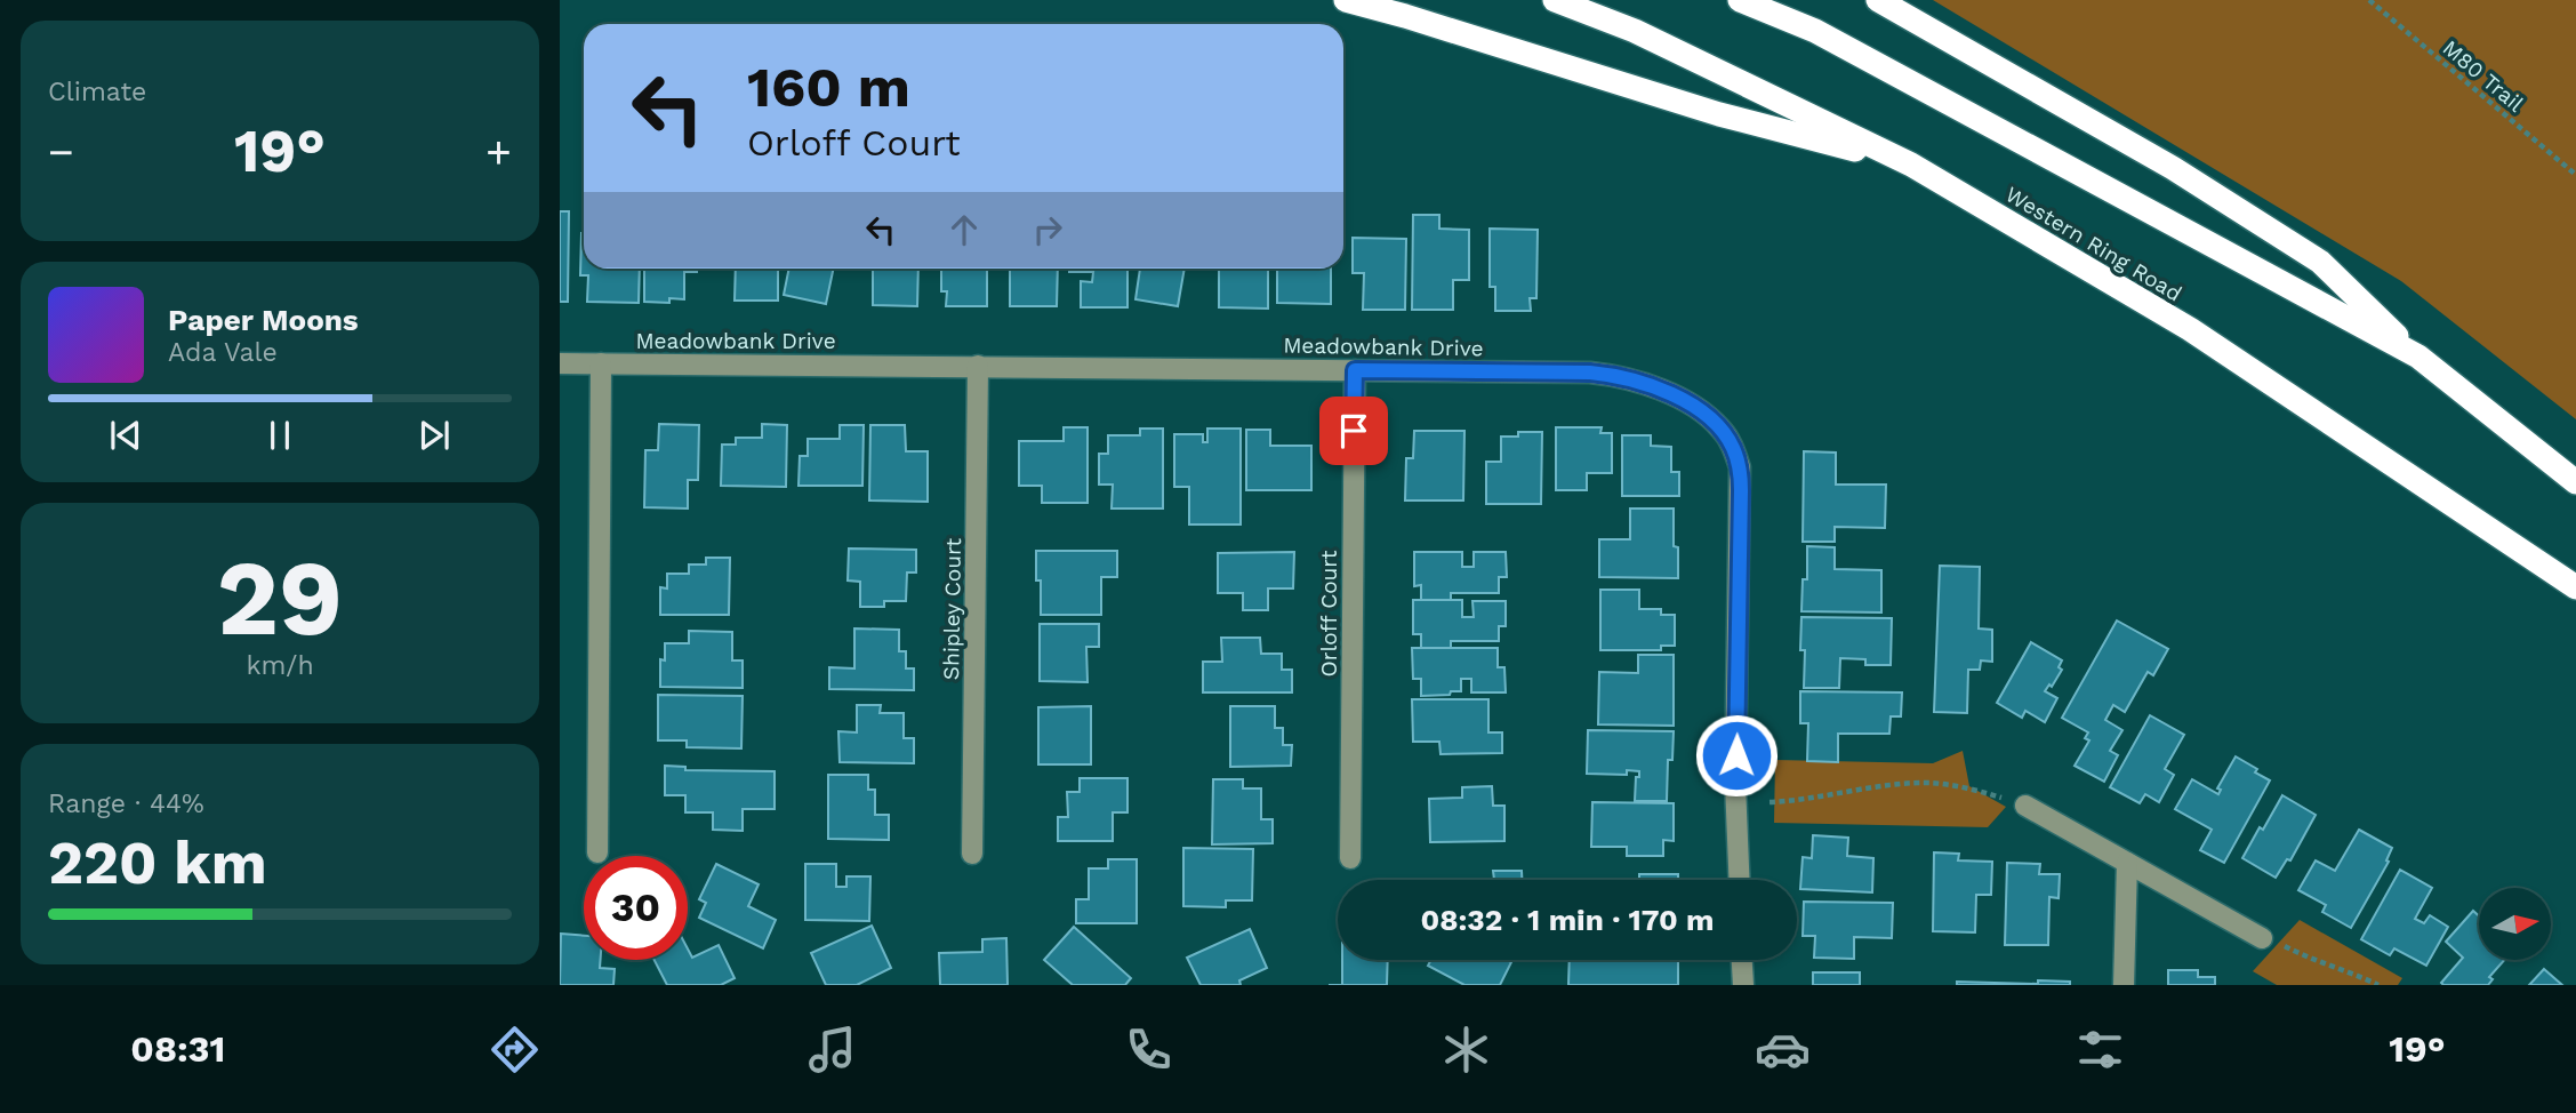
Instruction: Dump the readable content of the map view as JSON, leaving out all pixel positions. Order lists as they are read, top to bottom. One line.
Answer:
{"streets":{"highway":["Western Ring Road"],"street":["Meadowbank Drive","Shipley Court","Orloff Court"],"path":["M80 Trail"]},"crossings":[["Meadowbank Drive","Shipley Court"],["Meadowbank Drive","Orloff Court"]],"north":"right","page":{"tile":["Climate",["29","km/h"],["Range · 44%","220 km"]],"turn":["160 m","Orloff Court"],"heat":["−","19°","+"],"song":["Paper Moons","Ada Vale"],"limit":"30","trip":"08:32 · 1 min · 170 m","tabs":["08:31","19°"]}}
